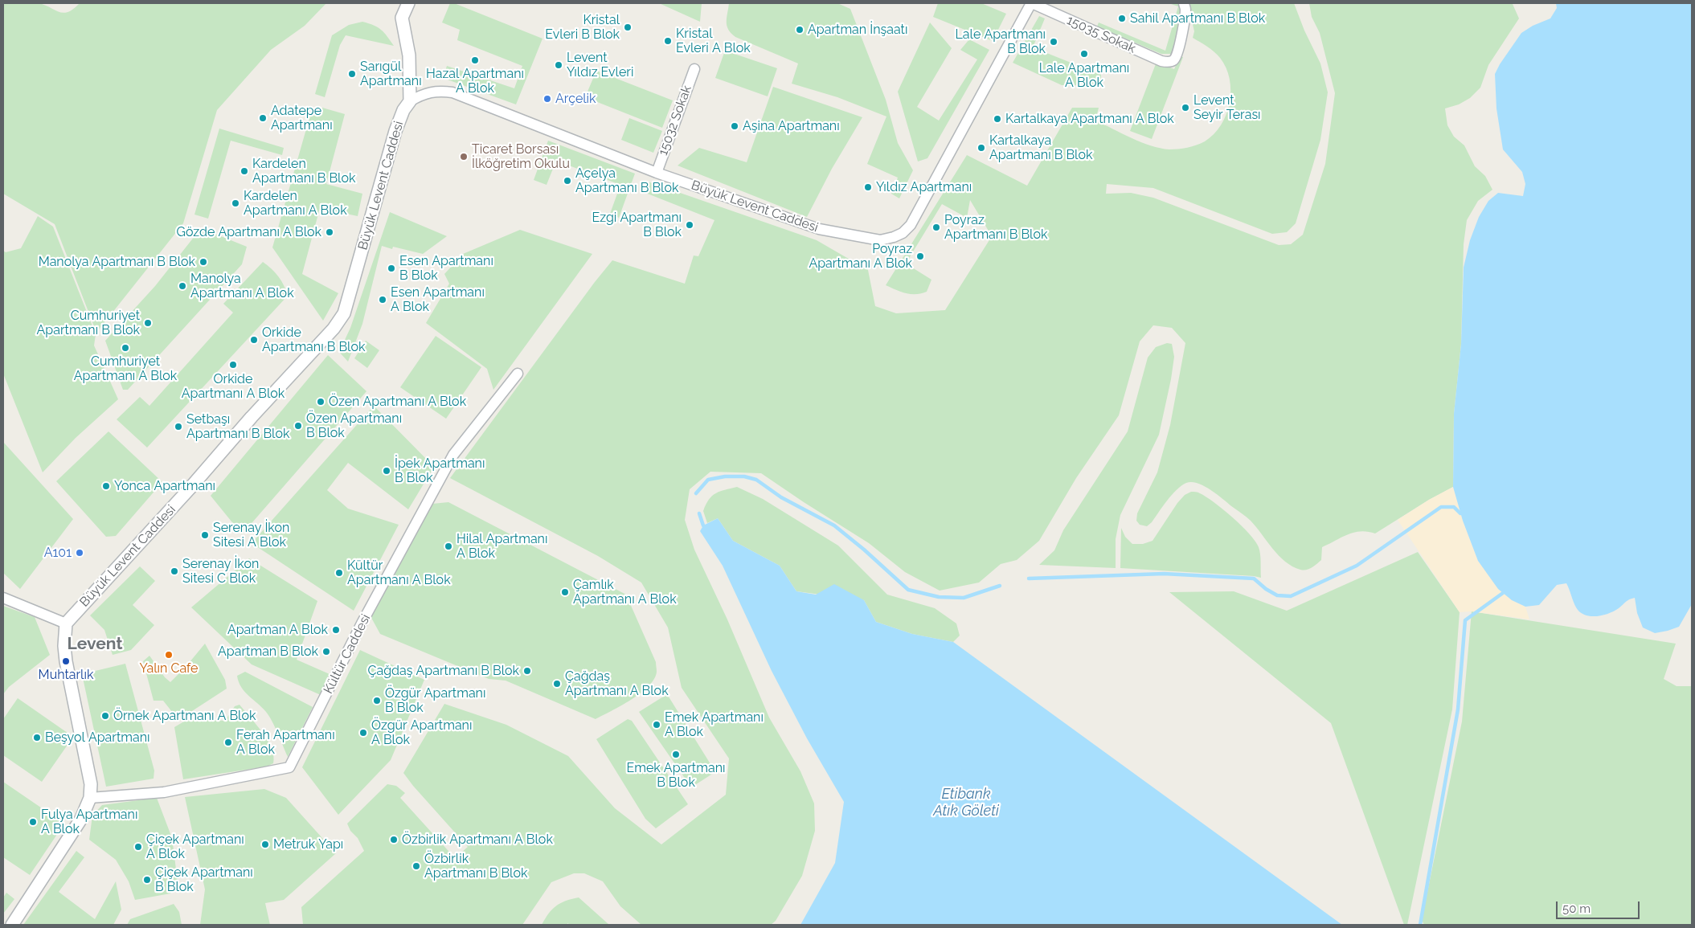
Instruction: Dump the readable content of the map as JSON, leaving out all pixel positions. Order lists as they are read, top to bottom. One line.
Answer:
{"streets":{"street":["15035 Sokak","15032 Sokak","Büyük Levent Caddesi","Kültür Caddesi"]},"crossings":[["15035 Sokak","Büyük Levent Caddesi"],["15032 Sokak","Büyük Levent Caddesi"]],"districts":["Levent"],"water":["Etibank Atık Göleti"],"places":["Sahil Apartmanı B Blok","Kristal Evleri B Blok","Apartman İnşaatı","Kristal Evleri A Blok","Lale Apartmanı B Blok","Lale Apartmanı A Blok","Hazal Apartmanı A Blok","Levent Yıldız Evleri","Sarıgül Apartmanı","Arçelik","Levent Seyir Terası","Adatepe Apartmanı","Kartalkaya Apartmanı A Blok","Aşina Apartmanı","Kartalkaya Apartmanı B Blok","Ticaret Borsası İlköğretim Okulu","Kardelen Apartmanı B Blok","Açelya Apartmanı B Blok","Yıldız Apartmanı","Kardelen Apartmanı A Blok","Ezgi Apartmanı B Blok","Poyraz Apartmanı B Blok","Gözde Apartmanı A Blok","Poyraz Apartmanı A Blok","Manolya Apartmanı B Blok","Esen Apartmanı B Blok","Manolya Apartmanı A Blok","Esen Apartmanı A Blok","Cumhuriyet Apartmanı B Blok","Orkide Apartmanı B Blok","Cumhuriyet Apartmanı A Blok","Orkide Apartmanı A Blok","Özen Apartmanı A Blok","Özen Apartmanı B Blok","Setbaşı Apartmanı B Blok","İpek Apartmanı B Blok","Yonca Apartmanı","Serenay İkon Sitesi A Blok","Hilal Apartmanı A Blok","A101","Serenay İkon Sitesi C Blok","Kültür Apartmanı A Blok","Çamlık Apartmanı A Blok","Apartman A Blok","Apartman B Blok","Yalın Cafe","Muhtarlık","Çağdaş Apartmanı B Blok","Çağdaş Apartmanı A Blok","Özgür Apartmanı B Blok","Örnek Apartmanı A Blok","Emek Apartmanı A Blok","Özgür Apartmanı A Blok","Beşyol Apartmanı","Ferah Apartmanı A Blok","Emek Apartmanı B Blok","Fulya Apartmanı A Blok","Özbirlik Apartmanı A Blok","Metruk Yapı","Çiçek Apartmanı A Blok","Özbirlik Apartmanı B Blok","Çiçek Apartmanı B Blok"],"scale_bar":"50 m"}
